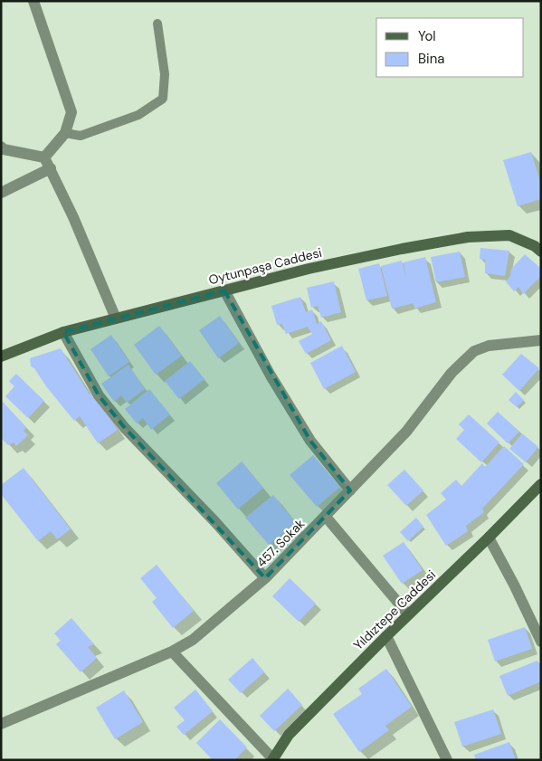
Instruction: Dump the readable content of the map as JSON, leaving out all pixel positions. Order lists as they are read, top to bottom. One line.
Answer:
{"streets":{"street":["Oytunpaşa Caddesi","457. Sokak","Yıldıztepe Caddesi"]},"legend":["Yol","Bina"]}
